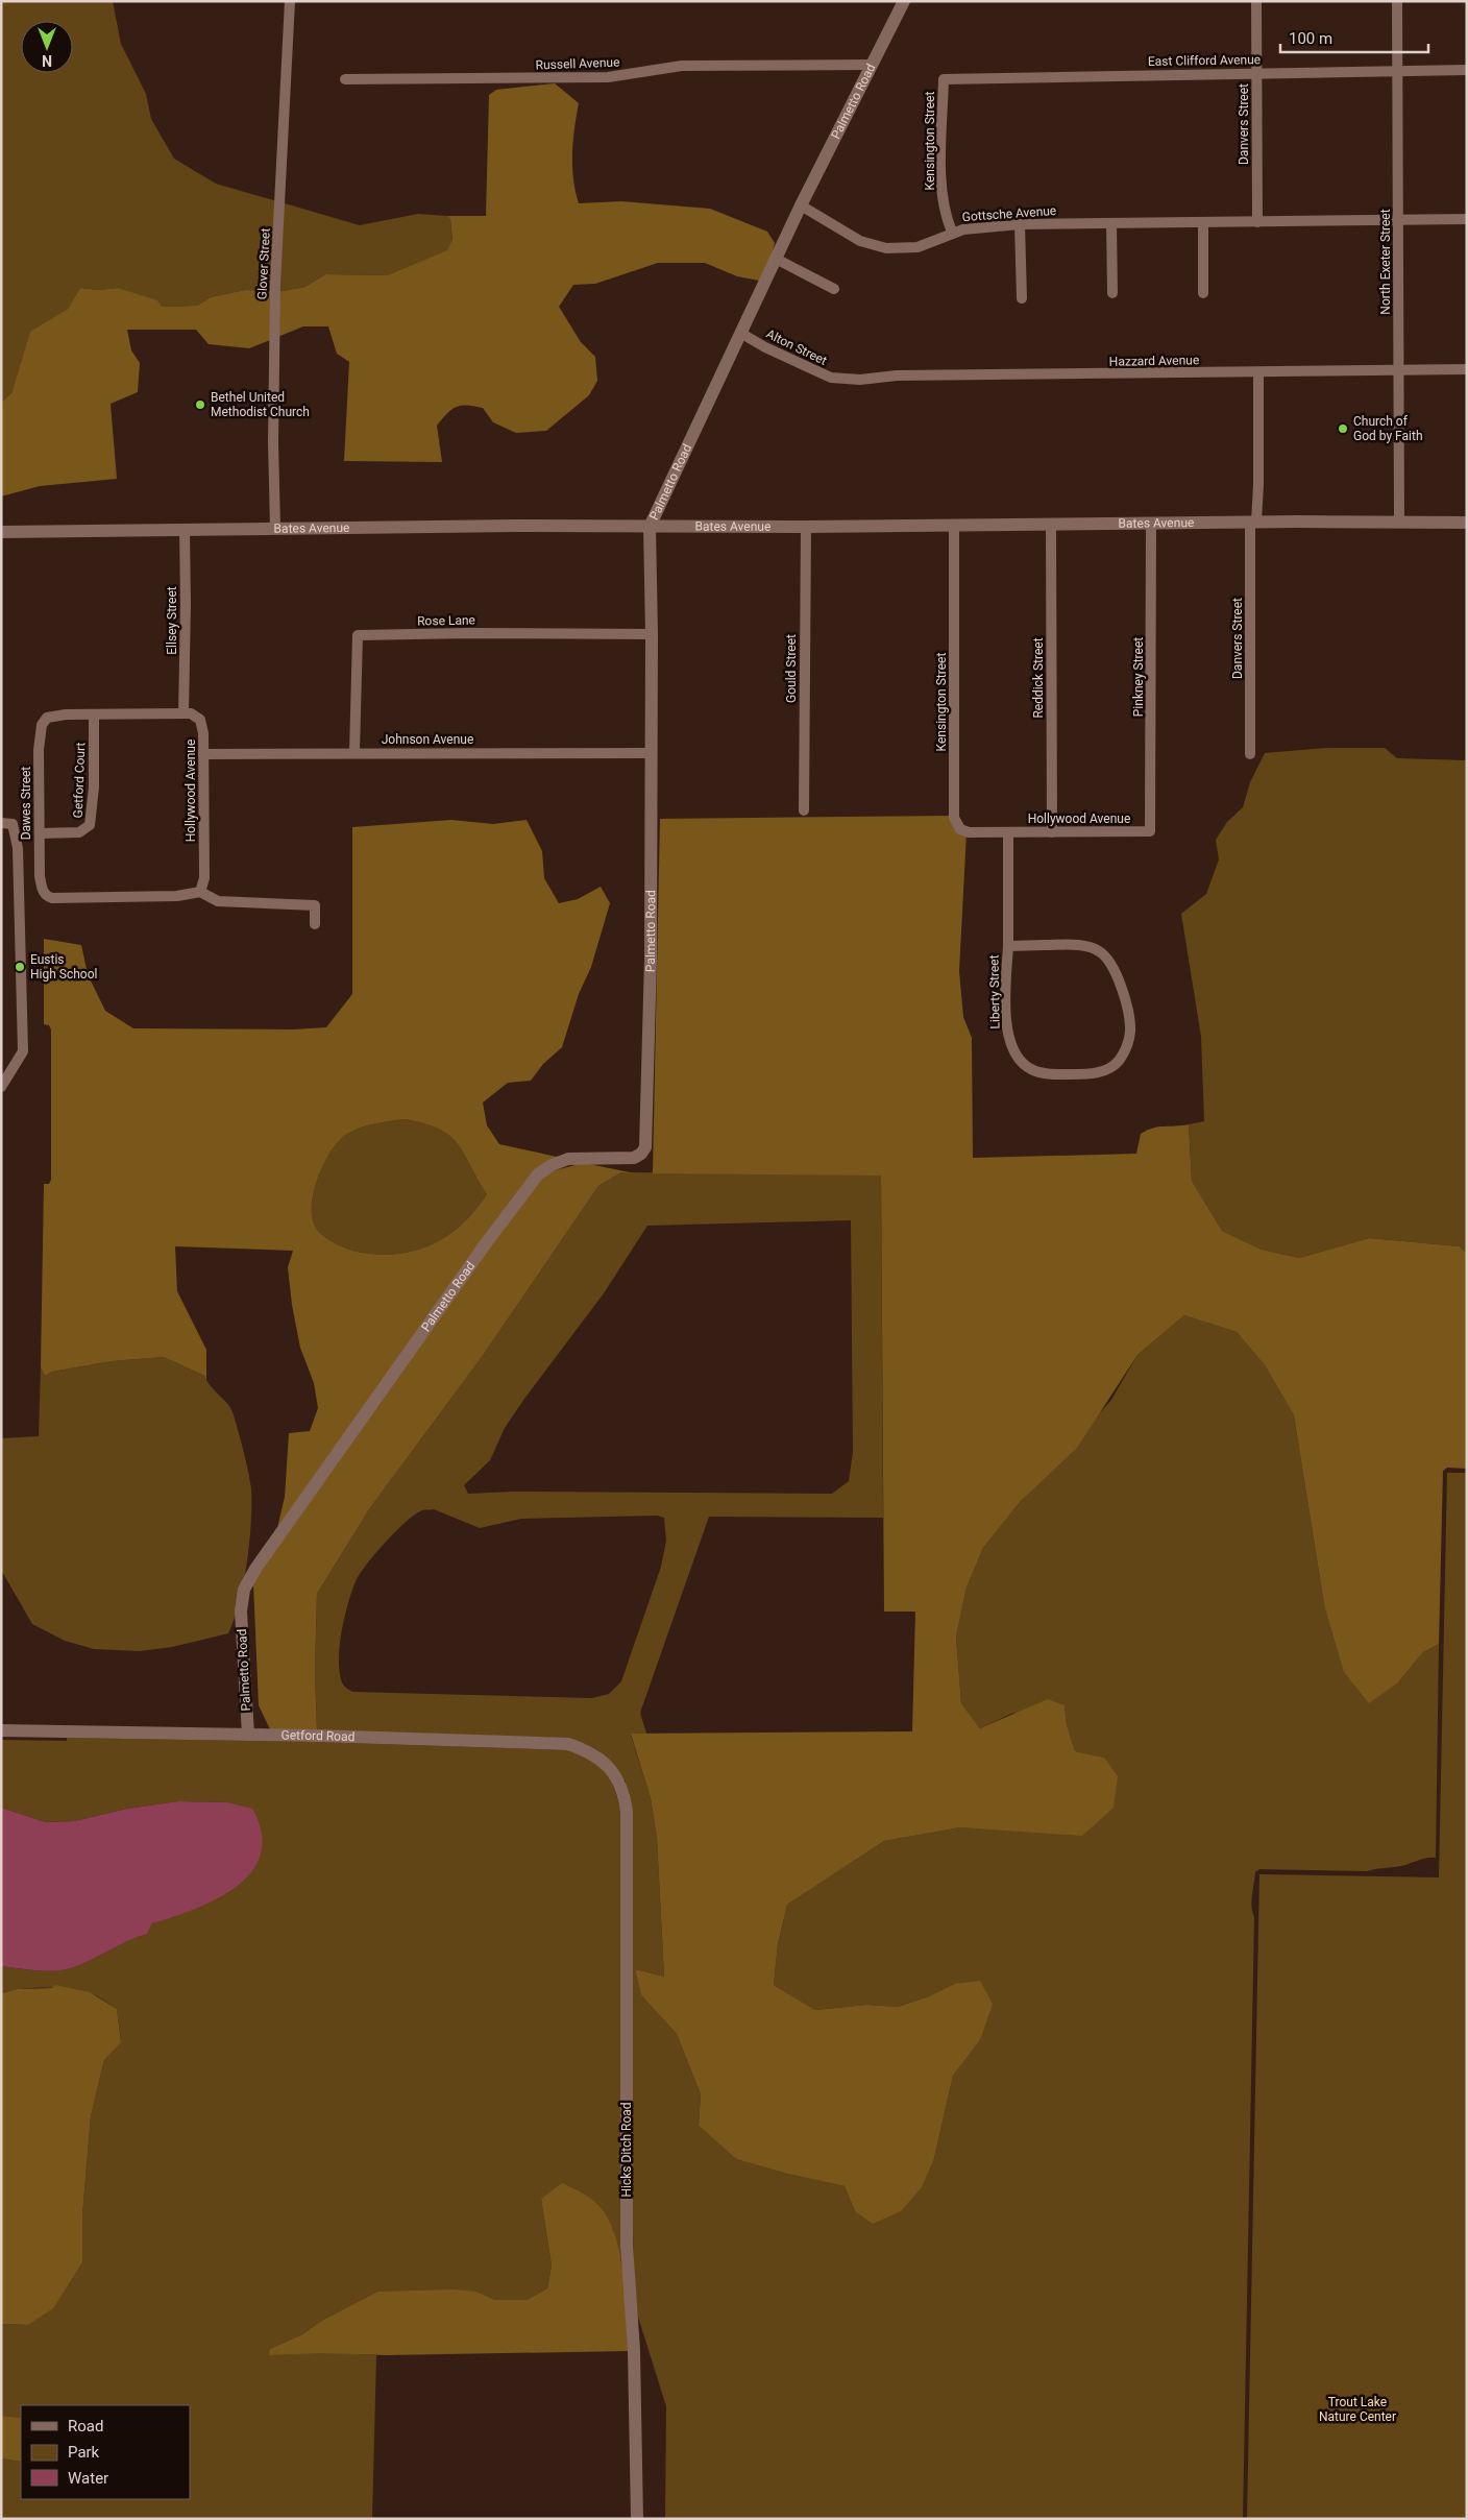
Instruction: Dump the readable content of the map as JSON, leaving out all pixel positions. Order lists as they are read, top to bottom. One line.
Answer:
{"streets":{"street":["East Clifford Avenue","Russell Avenue","Palmetto Road","Danvers Street","Kensington Street","Gottsche Avenue","North Exeter Street","Glover Street","Alton Street","Hazzard Avenue","Bates Avenue","Ellsey Street","Rose Lane","Gould Street","Pinkney Street","Reddick Street","Johnson Avenue","Getford Court","Hollywood Avenue","Dawes Street","Liberty Street","Getford Road","Hicks Ditch Road"]},"crossings":[["East Clifford Avenue","Danvers Street"],["East Clifford Avenue","Kensington Street"],["East Clifford Avenue","North Exeter Street"],["Russell Avenue","Palmetto Road"],["Palmetto Road","Gottsche Avenue"],["Palmetto Road","Alton Street"],["Palmetto Road","Bates Avenue"],["Palmetto Road","Rose Lane"],["Palmetto Road","Johnson Avenue"],["Palmetto Road","Getford Road"],["Danvers Street","Gottsche Avenue"],["Danvers Street","Hazzard Avenue"],["Danvers Street","Bates Avenue"],["Kensington Street","Gottsche Avenue"],["Kensington Street","Bates Avenue"],["Kensington Street","Hollywood Avenue"],["Kensington Street","Liberty Street"],["North Exeter Street","Hazzard Avenue"],["North Exeter Street","Bates Avenue"],["Glover Street","Bates Avenue"],["Alton Street","Hazzard Avenue"],["Bates Avenue","Ellsey Street"],["Bates Avenue","Gould Street"],["Bates Avenue","Pinkney Street"],["Bates Avenue","Reddick Street"],["Ellsey Street","Hollywood Avenue"],["Rose Lane","Johnson Avenue"],["Pinkney Street","Hollywood Avenue"],["Reddick Street","Hollywood Avenue"],["Johnson Avenue","Hollywood Avenue"],["Getford Court","Dawes Street"],["Hollywood Avenue","Dawes Street"],["Hollywood Avenue","Liberty Street"],["Getford Road","Hicks Ditch Road"]],"parks":["Trout Lake Nature Center"],"places":["Bethel United Methodist Church","Church of God by Faith","Eustis High School"],"legend":["Road","Park","Water"],"scale_bar":"100 m","north":"bottom"}
